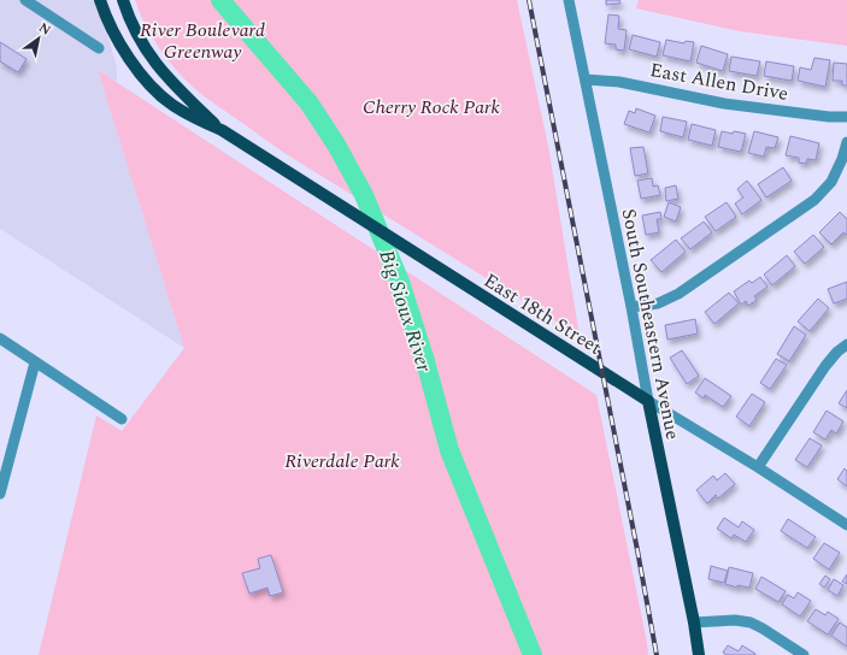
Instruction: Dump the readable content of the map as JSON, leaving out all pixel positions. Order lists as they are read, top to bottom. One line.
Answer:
{"streets":{"main road":["East 18th Street","South Southeastern Avenue"],"street":["East Allen Drive"]},"crossings":[["East Allen Drive","South Southeastern Avenue"],["East 18th Street","South Southeastern Avenue"]],"water":["Big Sioux River"],"parks":["River Boulevard Greenway","Cherry Rock Park","Riverdale Park"],"north":"top right"}
